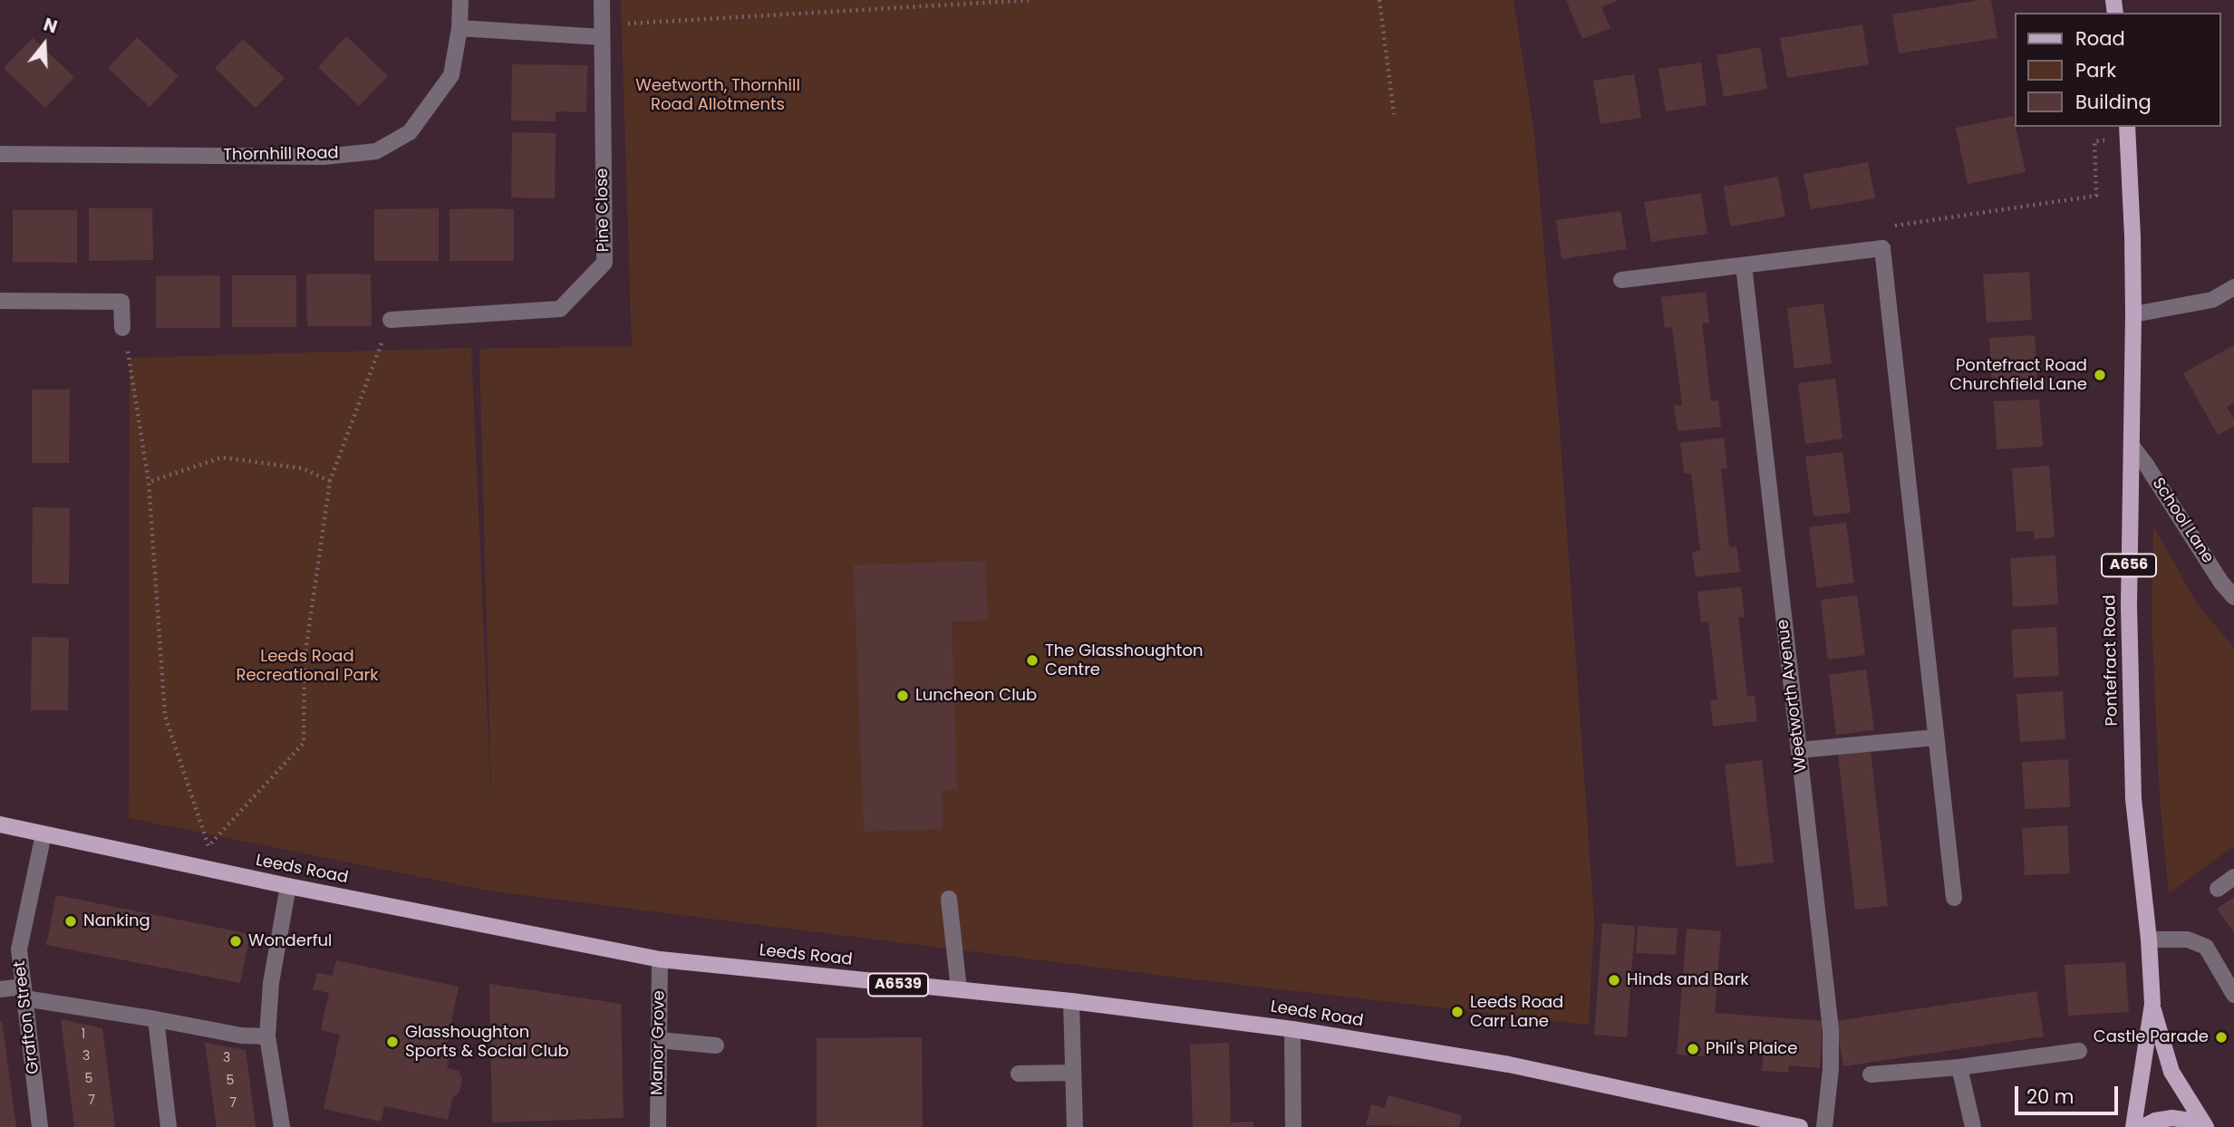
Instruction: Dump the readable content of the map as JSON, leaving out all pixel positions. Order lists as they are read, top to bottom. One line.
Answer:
{"streets":{"main road":["A656","Pontefract Road","Leeds Road","A6539"],"street":["Thornhill Road","Pine Close","School Lane","Weetworth Avenue","Grafton Street","Manor Grove"]},"crossings":[["School Lane","Pontefract Road"],["Leeds Road","Grafton Street"],["Leeds Road","Manor Grove"]],"parks":["Weetworth, Thornhill Road Allotments","Leeds Road Recreational Park"],"places":["Pontefract Road Churchfield Lane","The Glasshoughton Centre","Luncheon Club","Nanking","Wonderful","Hinds and Bark","Leeds Road Carr Lane","Castle Parade","Glasshoughton Sports & Social Club","Phil's Plaice"],"house_numbers":["1","3","3","5","5","7","7"],"legend":["Road","Park","Building"],"scale_bar":"20 m","north":"top"}
